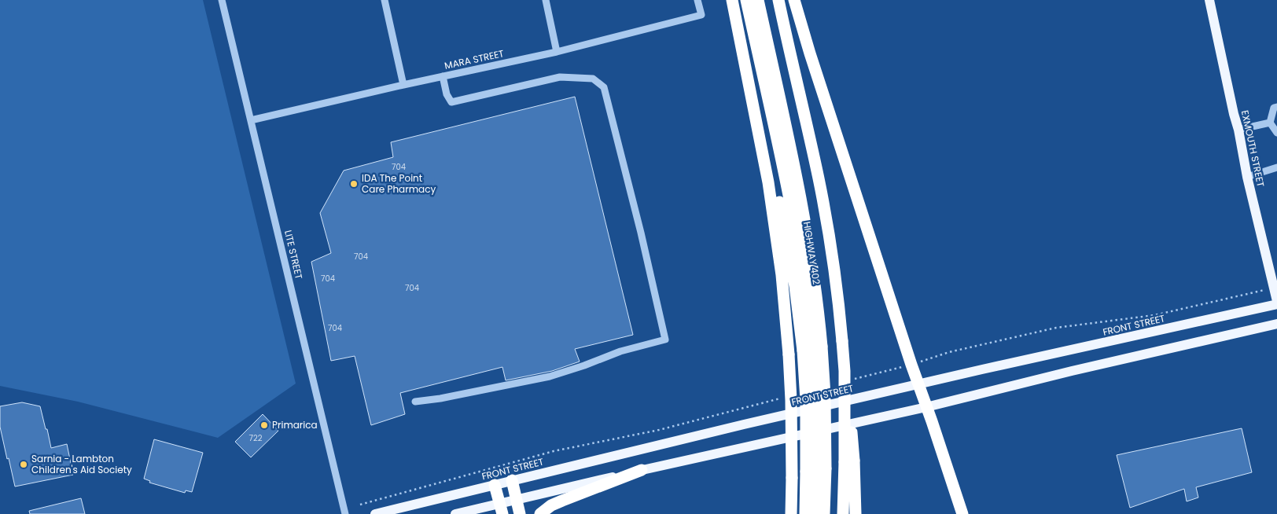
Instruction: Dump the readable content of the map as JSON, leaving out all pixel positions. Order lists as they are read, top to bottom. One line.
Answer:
{"streets":{"highway":["HIGHWAY 402"],"main road":["EXMOUTH STREET","FRONT STREET"],"street":["MARA STREET","LITE STREET"]},"crossings":[["MARA STREET","LITE STREET"],["EXMOUTH STREET","FRONT STREET"]],"places":["IDA The Point Care Pharmacy","Primarica","Sarnia - Lambton Children's Aid Society"],"house_numbers":["704","704","704","704","704","722"]}
